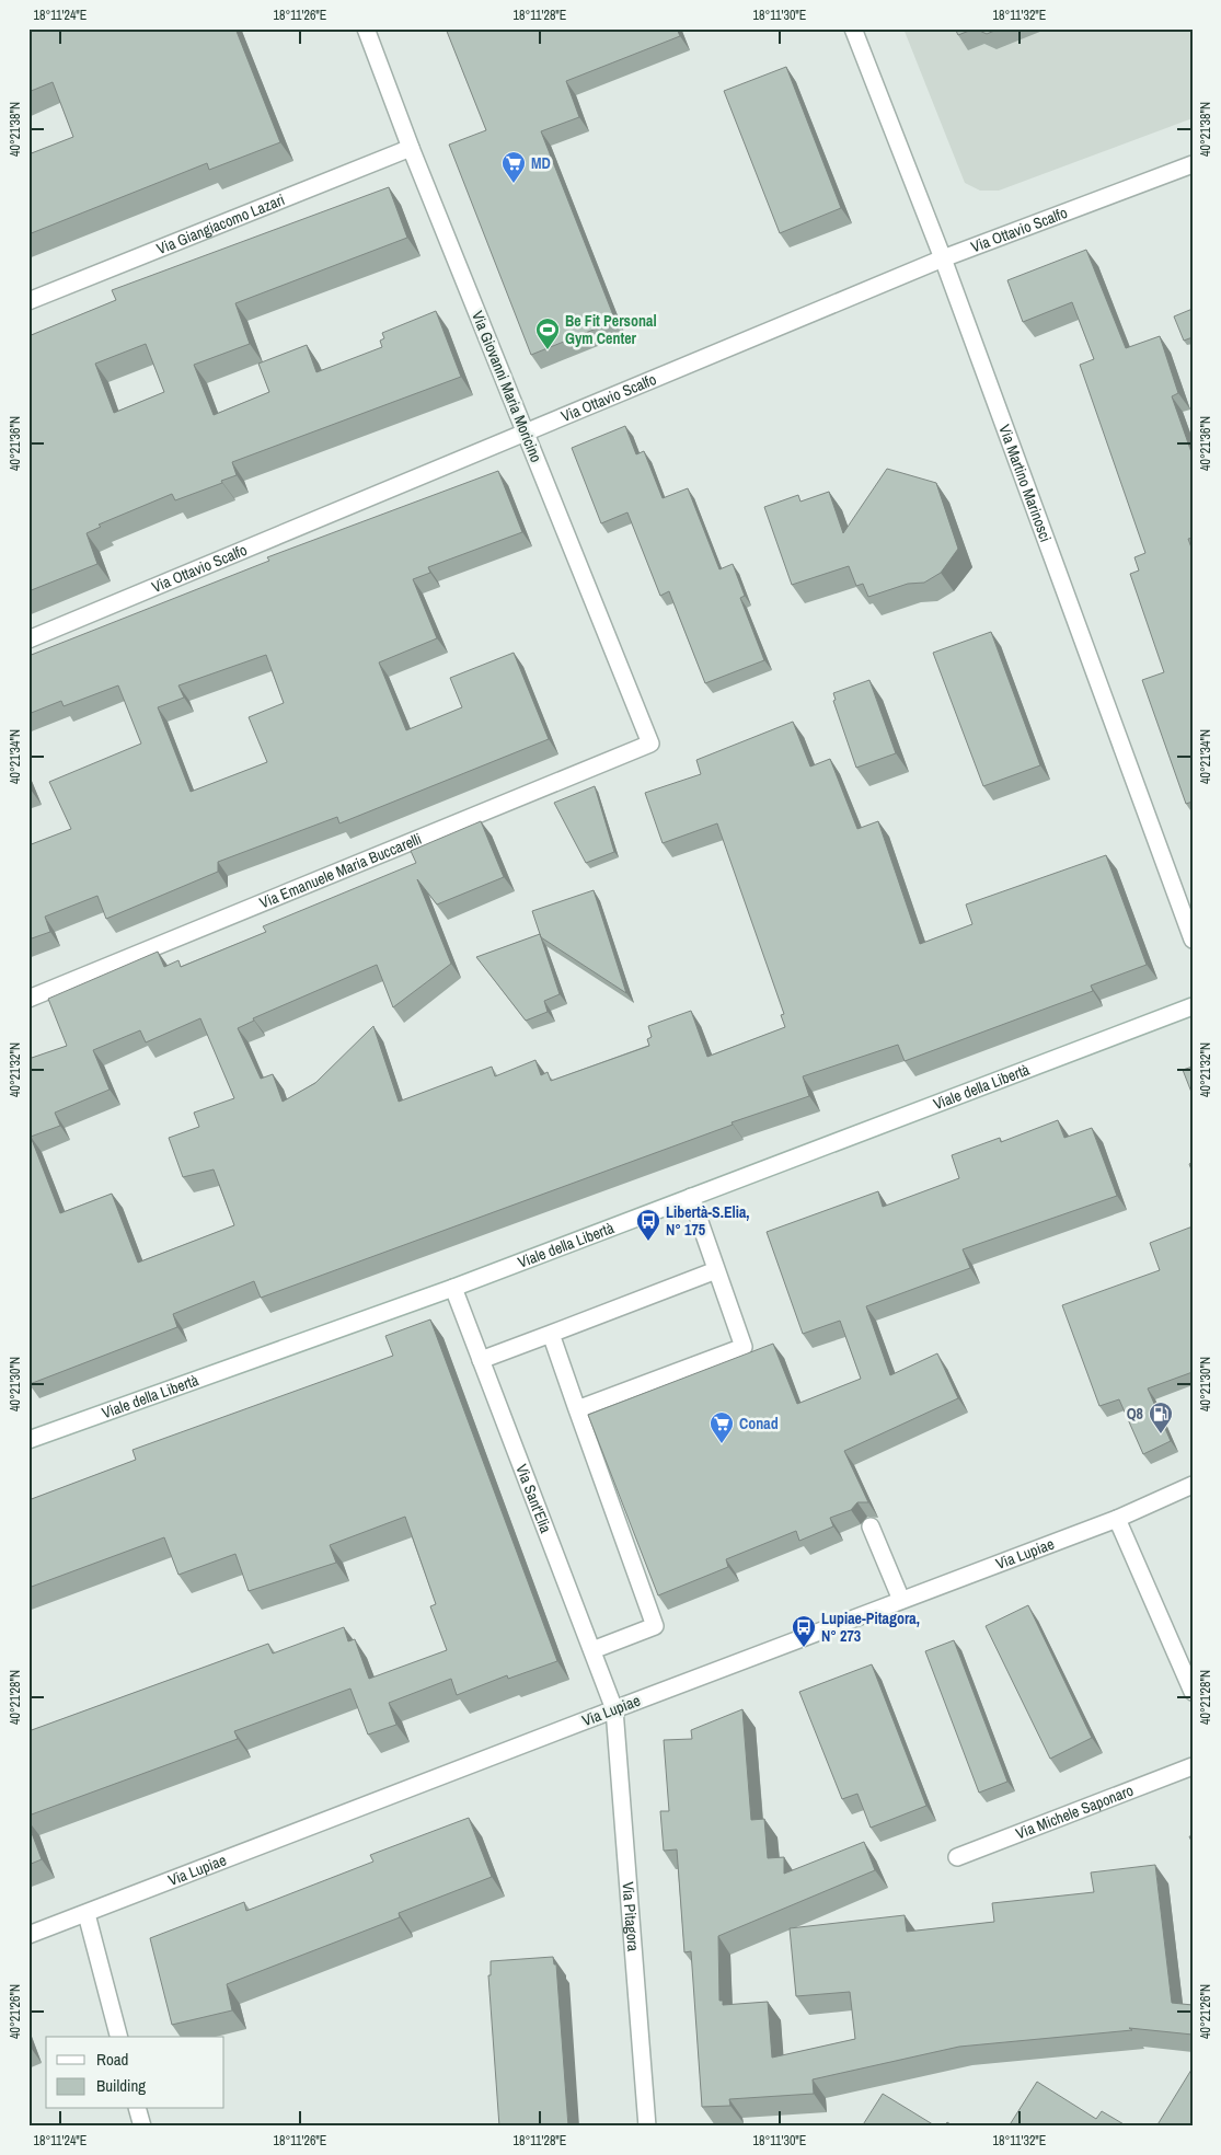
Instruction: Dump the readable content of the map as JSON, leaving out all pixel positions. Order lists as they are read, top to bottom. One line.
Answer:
{"streets":{"street":["Via Giangiacomo Lazari","Via Ottavio Scalfo","Via Giovanni Maria Moricino","Via Martino Marinosci","Via Emanuele Maria Buccarelli","Viale della Libertà","Via Sant'Elia","Via Lupiae","Via Michele Saponaro","Via Pitagora"]},"crossings":[["Via Giangiacomo Lazari","Via Giovanni Maria Moricino"],["Via Ottavio Scalfo","Via Giovanni Maria Moricino"],["Via Ottavio Scalfo","Via Martino Marinosci"],["Via Giovanni Maria Moricino","Via Emanuele Maria Buccarelli"],["Viale della Libertà","Via Sant'Elia"],["Via Sant'Elia","Via Lupiae"],["Via Sant'Elia","Via Pitagora"],["Via Lupiae","Via Pitagora"]],"places":{"supermarket":["MD","Conad"],"sports":["Be Fit Personal Gym Center"],"bus stop":["Libertà-S.Elia, N° 175","Lupiae-Pitagora, N° 273"],"fuel station":["Q8"]},"legend":["Road","Building"],"coordinates":["18°11'24\"E","18°11'26\"E","18°11'28\"E","18°11'30\"E","18°11'32\"E","40°21'38\"N","40°21'36\"N","40°21'34\"N","40°21'32\"N","40°21'30\"N","40°21'28\"N","40°21'26\"N"]}
